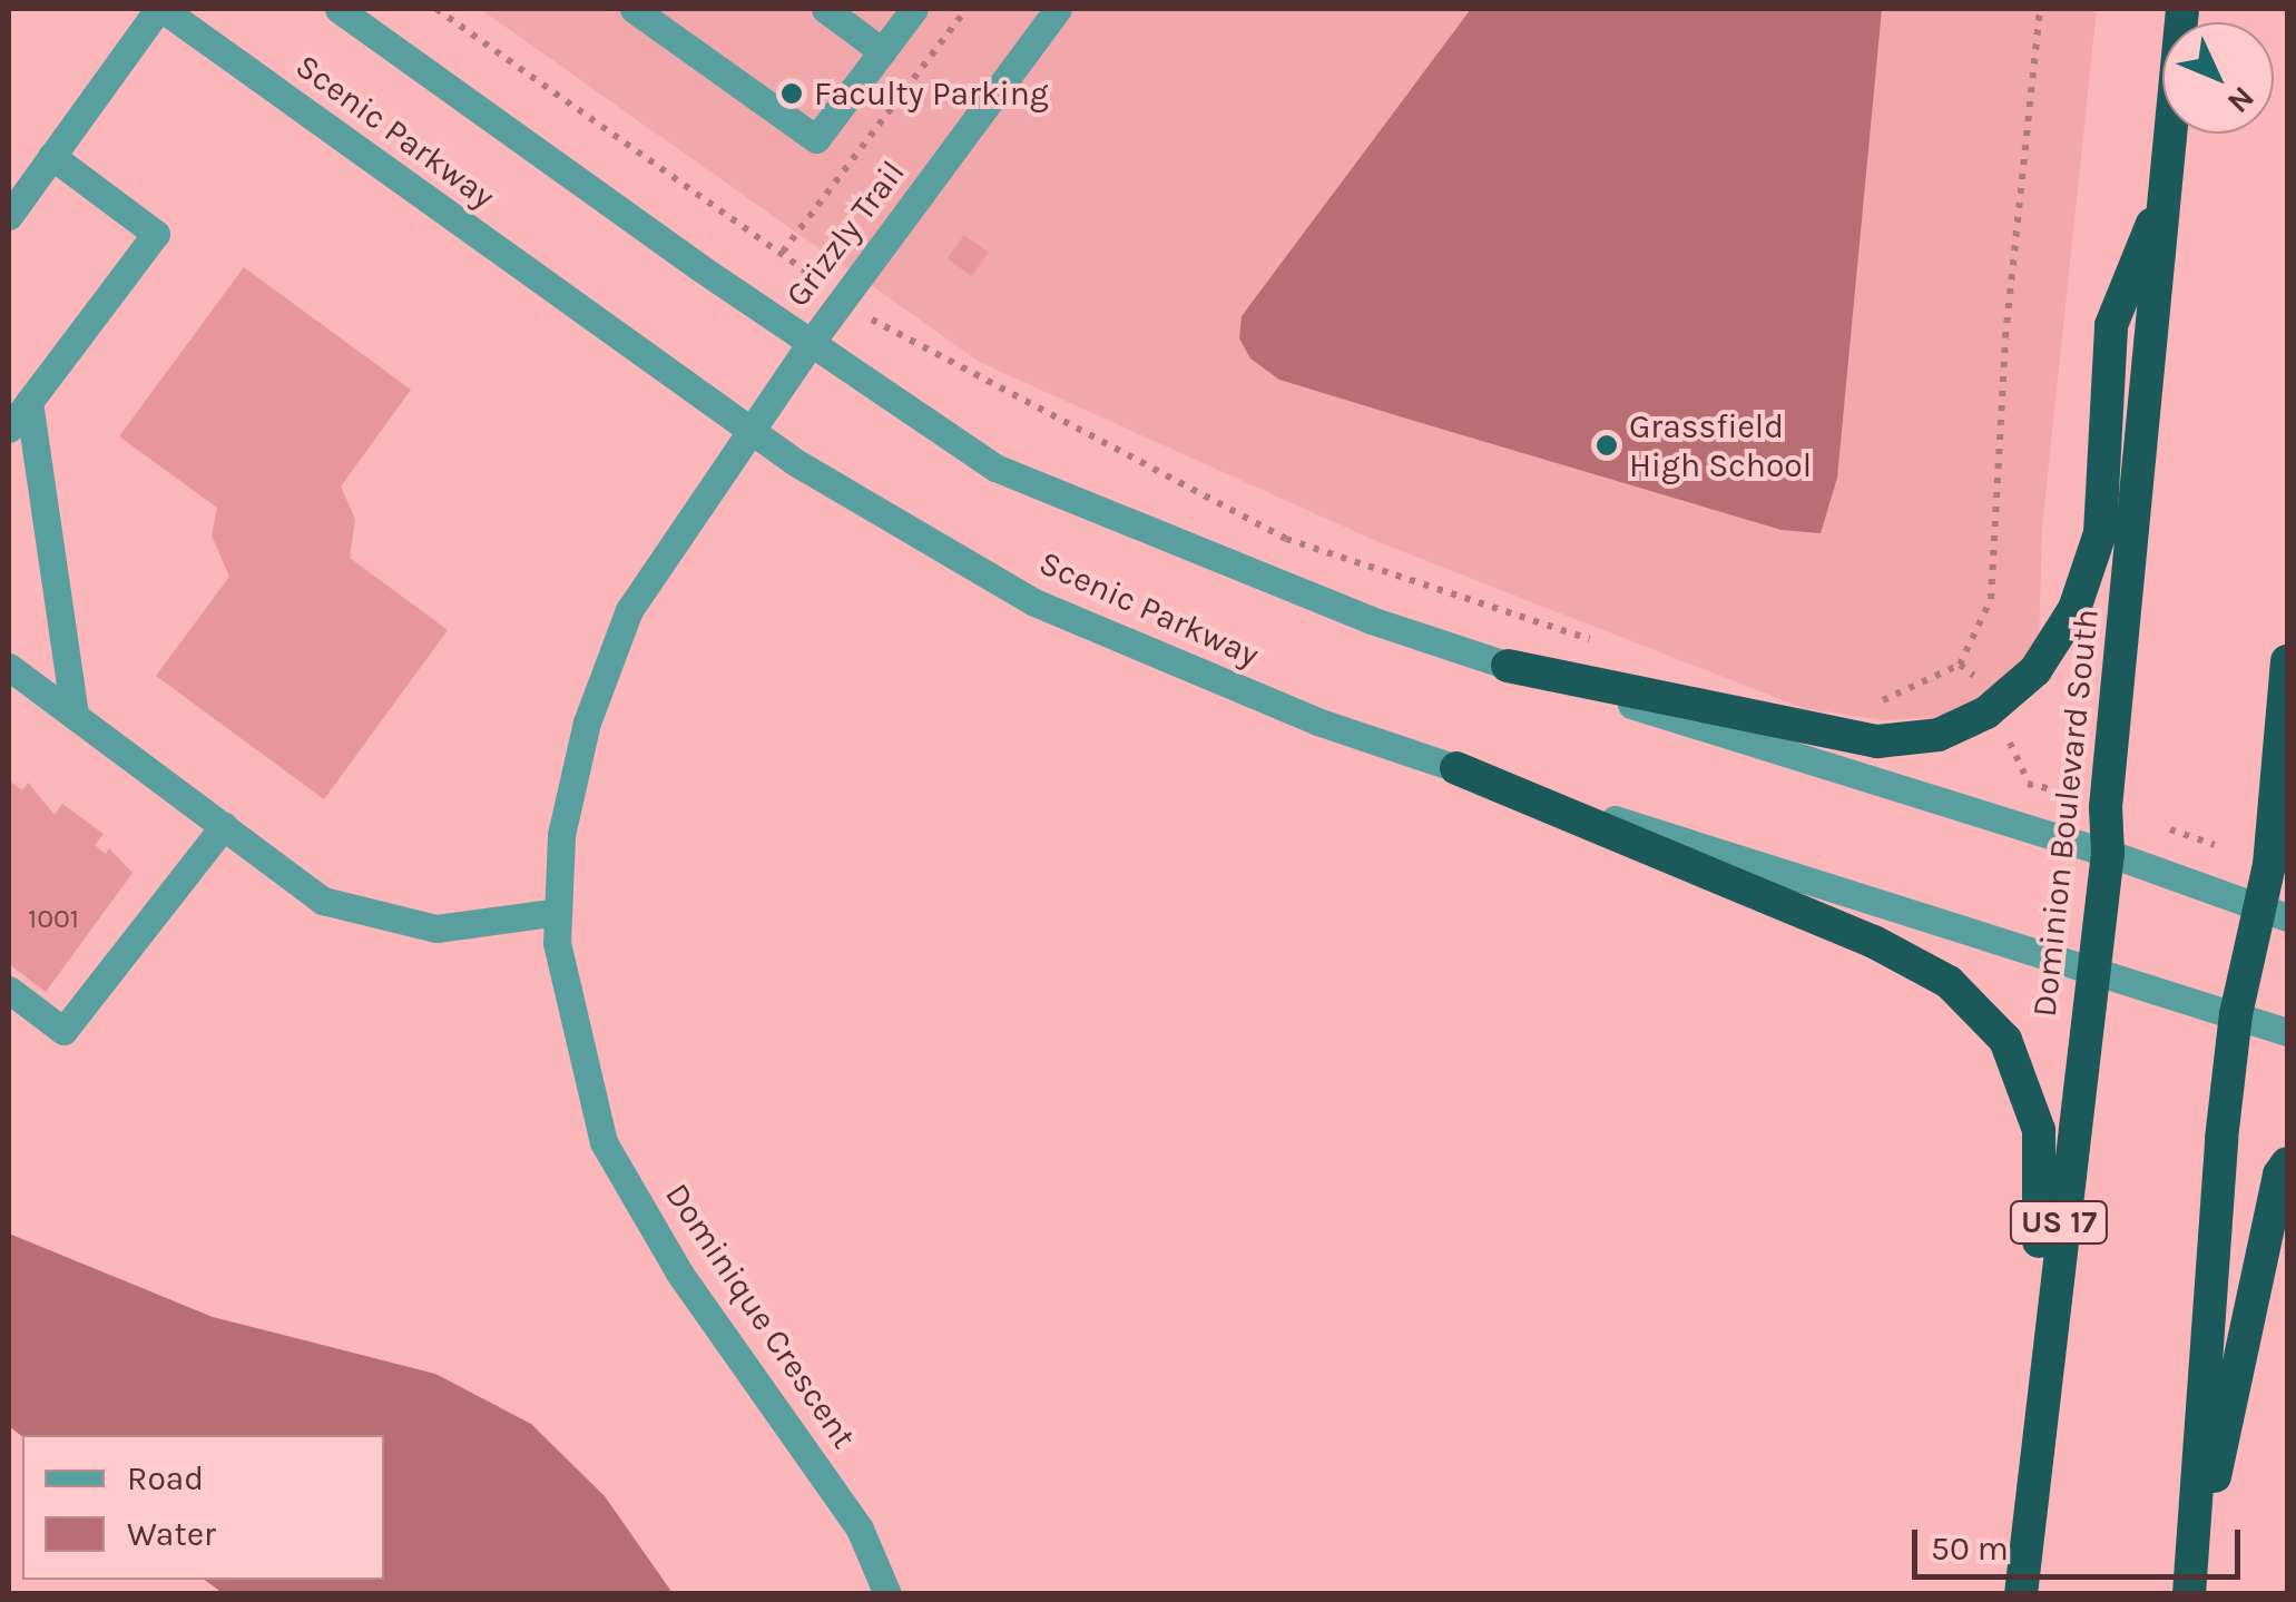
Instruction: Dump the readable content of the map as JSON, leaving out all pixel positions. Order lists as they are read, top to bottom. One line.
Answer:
{"streets":{"highway":["Dominion Boulevard South","US 17"],"street":["Scenic Parkway","Grizzly Trail","Dominique Crescent"]},"crossings":[["Scenic Parkway","Grizzly Trail"],["Scenic Parkway","Dominion Boulevard South"],["Scenic Parkway","Dominique Crescent"],["Grizzly Trail","Dominique Crescent"]],"places":["Faculty Parking","Grassfield High School"],"house_numbers":["1001"],"legend":["Road","Water"],"scale_bar":"50 m","north":"bottom right"}
